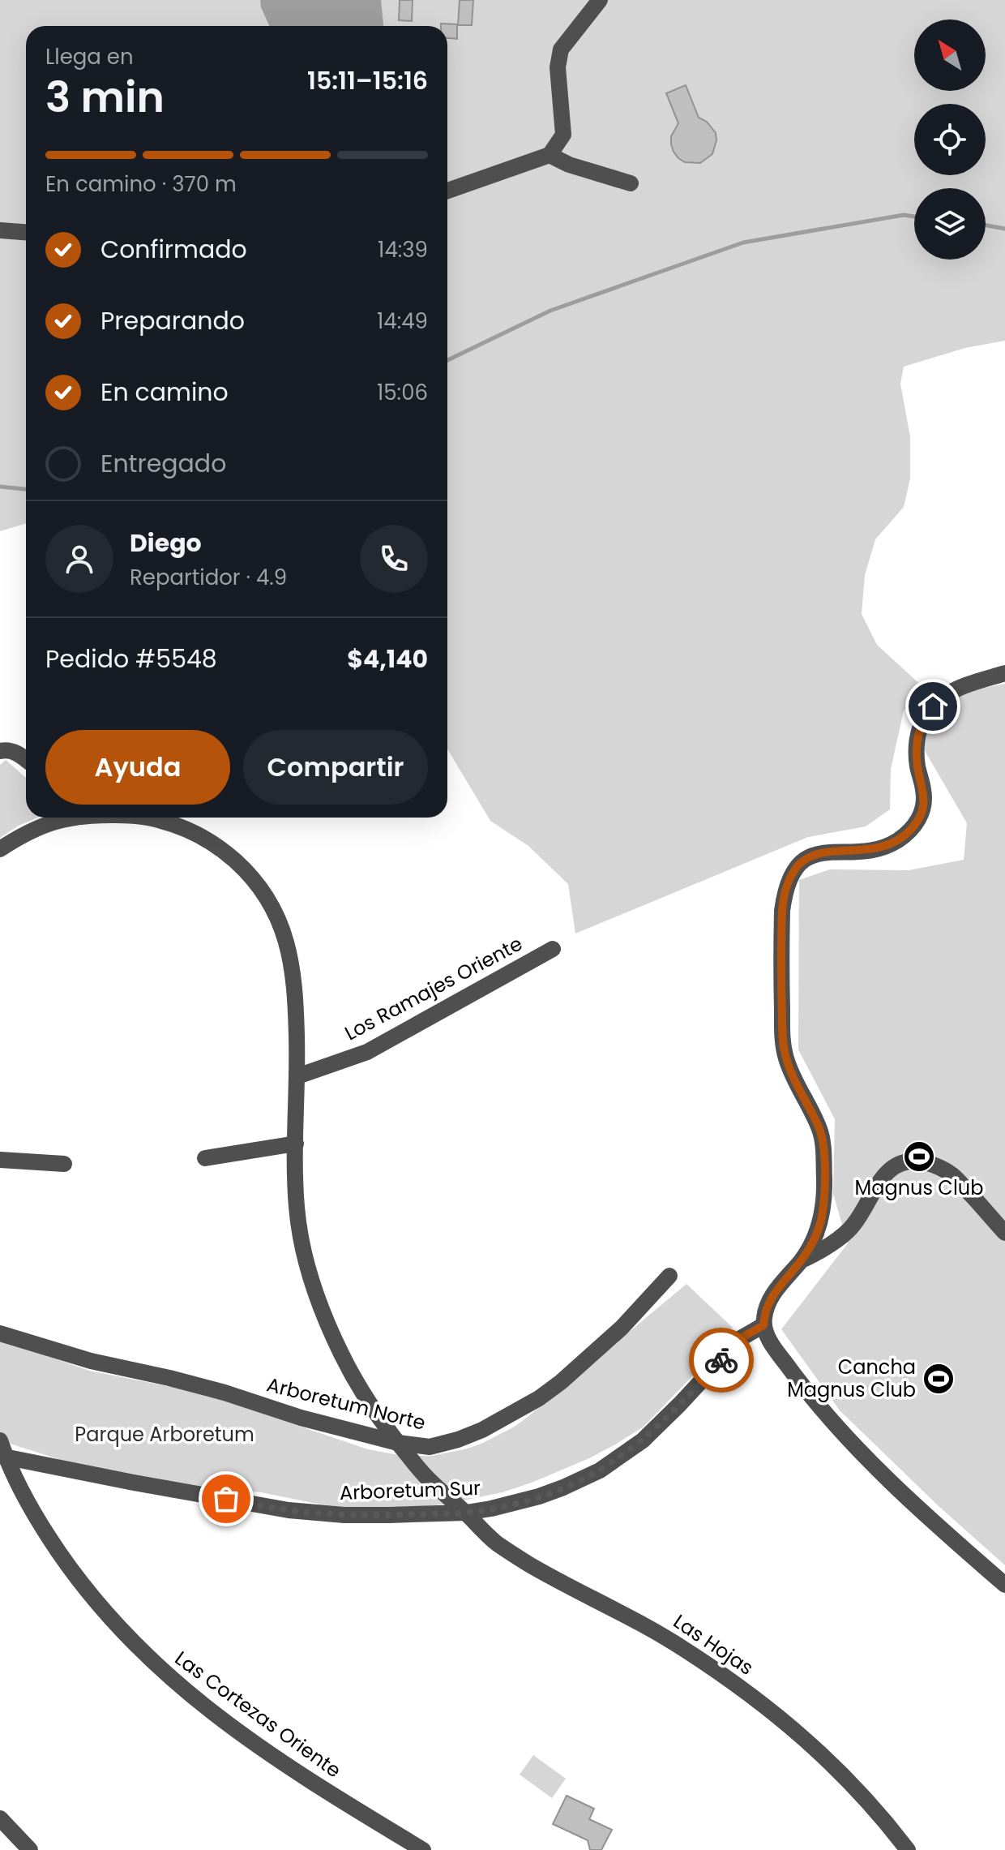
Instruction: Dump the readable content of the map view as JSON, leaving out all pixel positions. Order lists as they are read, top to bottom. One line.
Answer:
{"streets":{"street":["Los Ramajes Oriente","Arboretum Norte","Arboretum Sur","Las Hojas","Las Cortezas Oriente"]},"crossings":[["Arboretum Sur","Las Hojas"],["Arboretum Sur","Las Cortezas Oriente"]],"parks":["Parque Arboretum"],"places":{"sports":["Magnus Club","Cancha Magnus Club"]},"north":"top left","page":{"heading":["3 min","Llega en","15:11–15:16"],"panel":["Diego","Repartidor · 4.9","Pedido #5548","$4,140"],"bar":"En camino · 370 m","list":[["Confirmado","14:39"],["Preparando","14:49"],["En camino","15:06"],"Entregado"],"buttons":["Ayuda","Compartir"]}}
